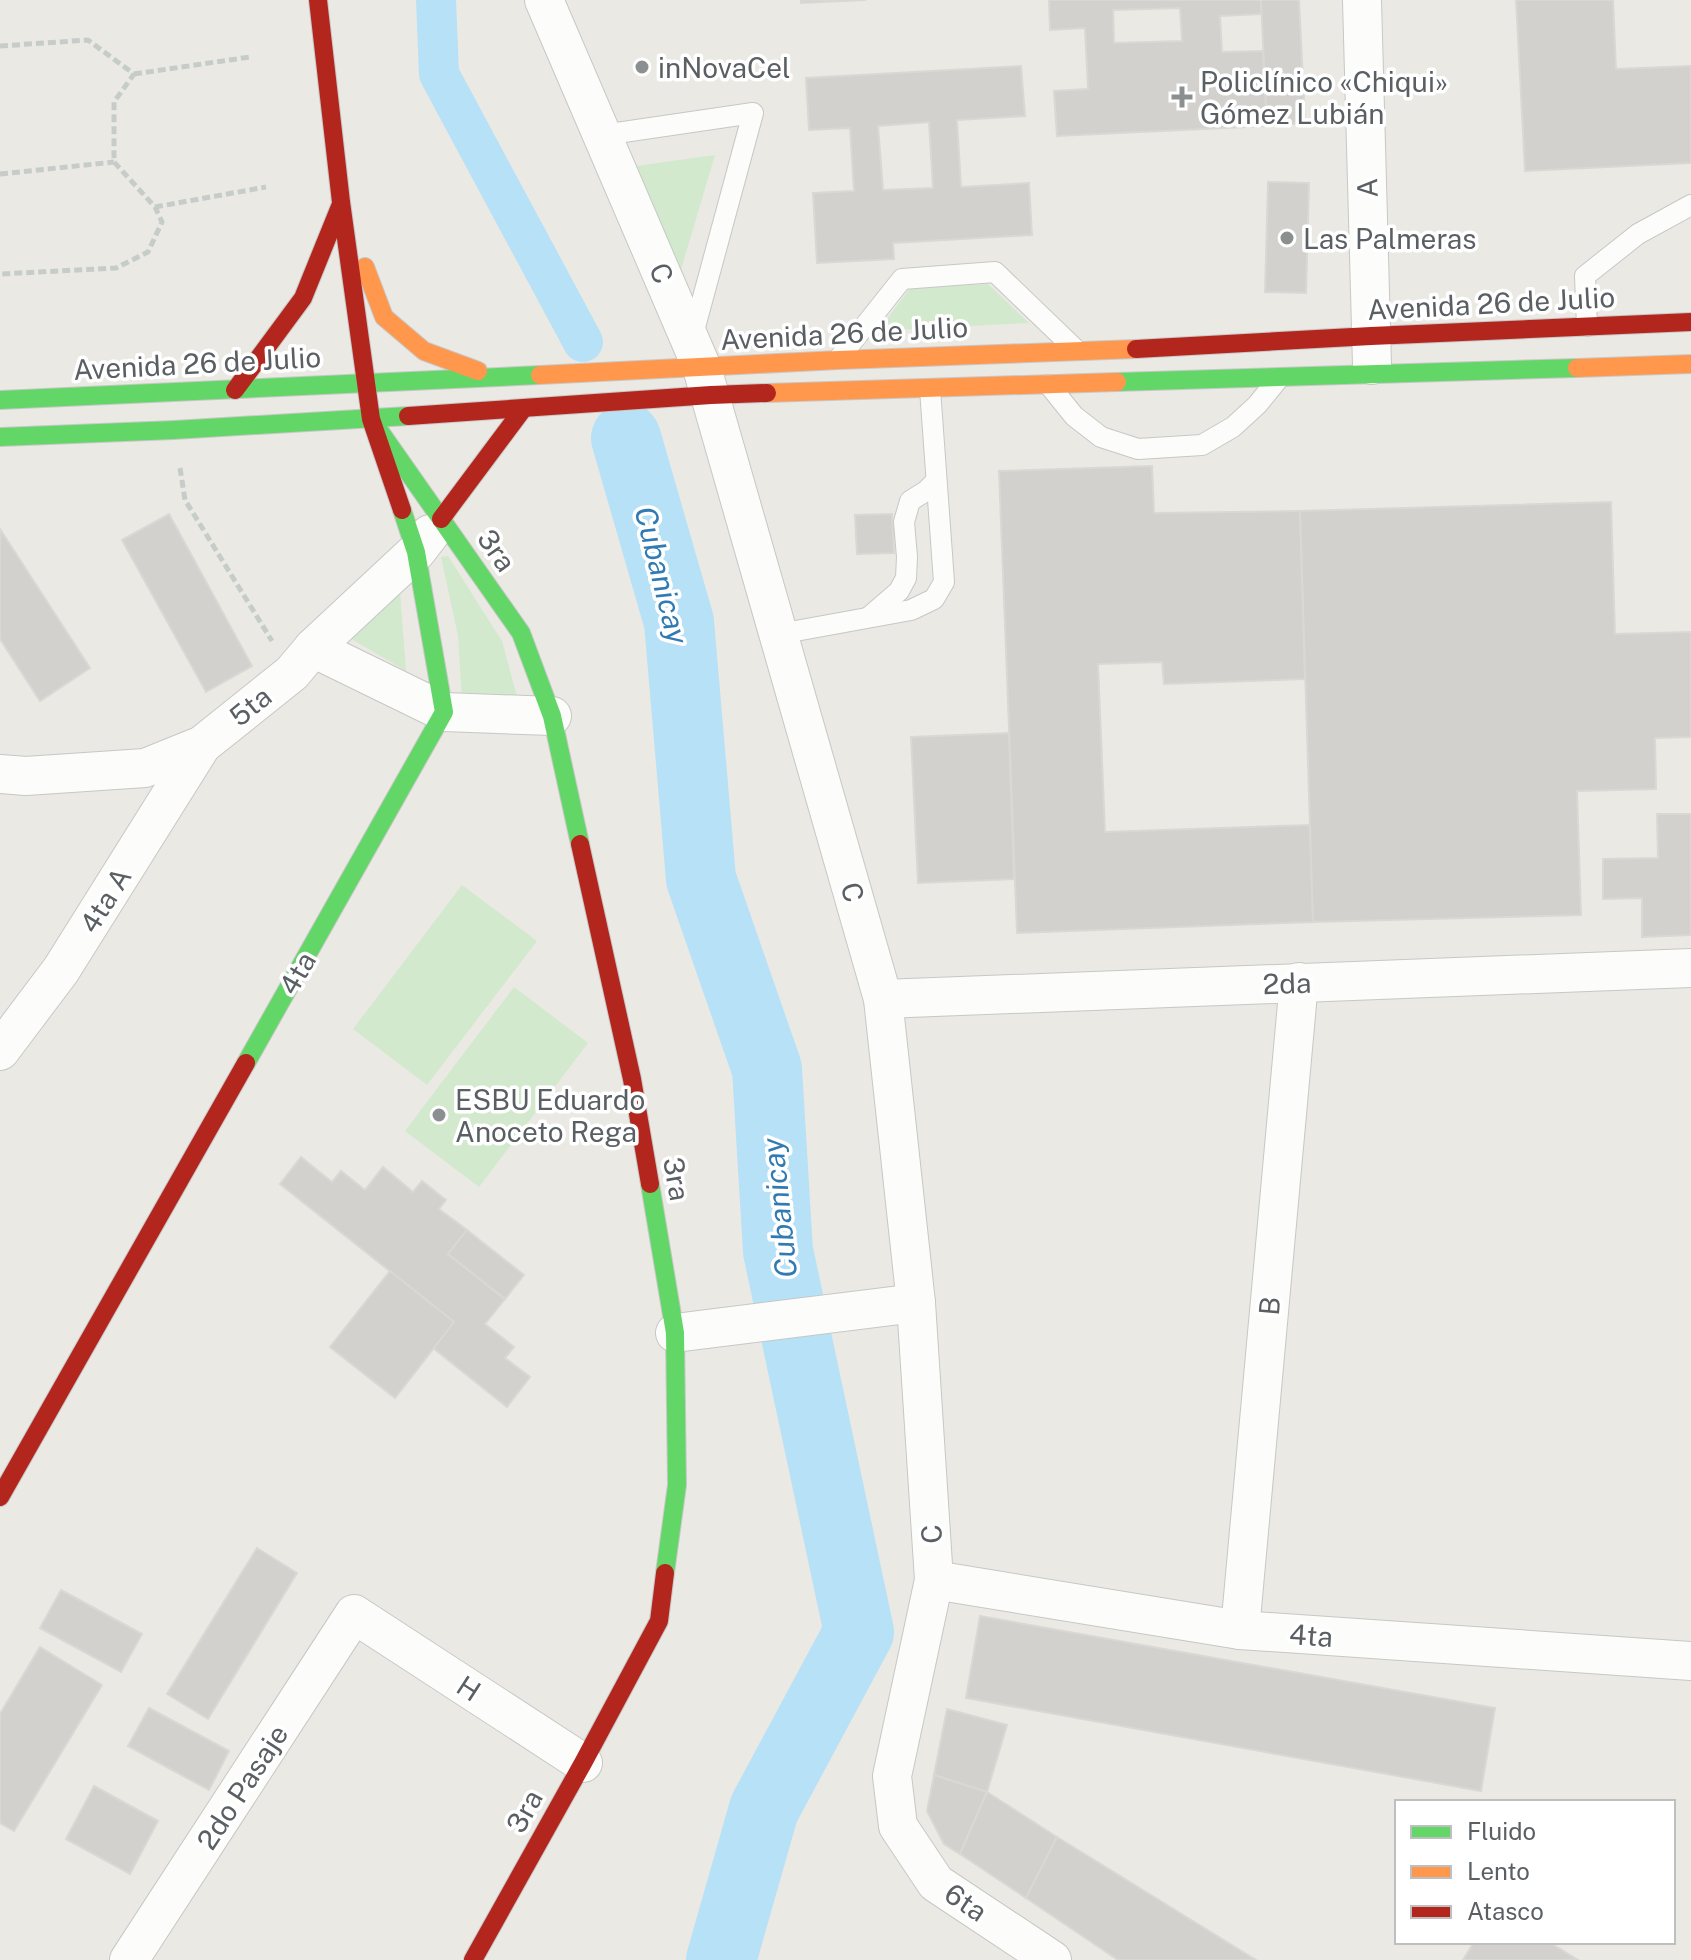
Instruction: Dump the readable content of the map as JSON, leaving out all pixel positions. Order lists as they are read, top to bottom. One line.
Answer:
{"streets":{"main road":["Avenida 26 de Julio","3ra","4ta"],"street":["A","C","5ta","4ta A","2da","B","H","2do Pasaje","6ta"]},"crossings":[["A","Avenida 26 de Julio"],["C","Avenida 26 de Julio"],["C","4ta"],["C","2da"],["C","6ta"],["Avenida 26 de Julio","3ra"],["3ra","5ta"],["3ra","H"],["5ta","4ta A"],["4ta","B"],["2da","B"],["H","2do Pasaje"]],"water":["Cubanicay"],"places":{"other":["inNovaCel","Las Palmeras","ESBU Eduardo Anoceto Rega"],"health":["Policlínico «Chiqui» Gómez Lubián"]},"legend":["Fluido","Lento","Atasco"]}
